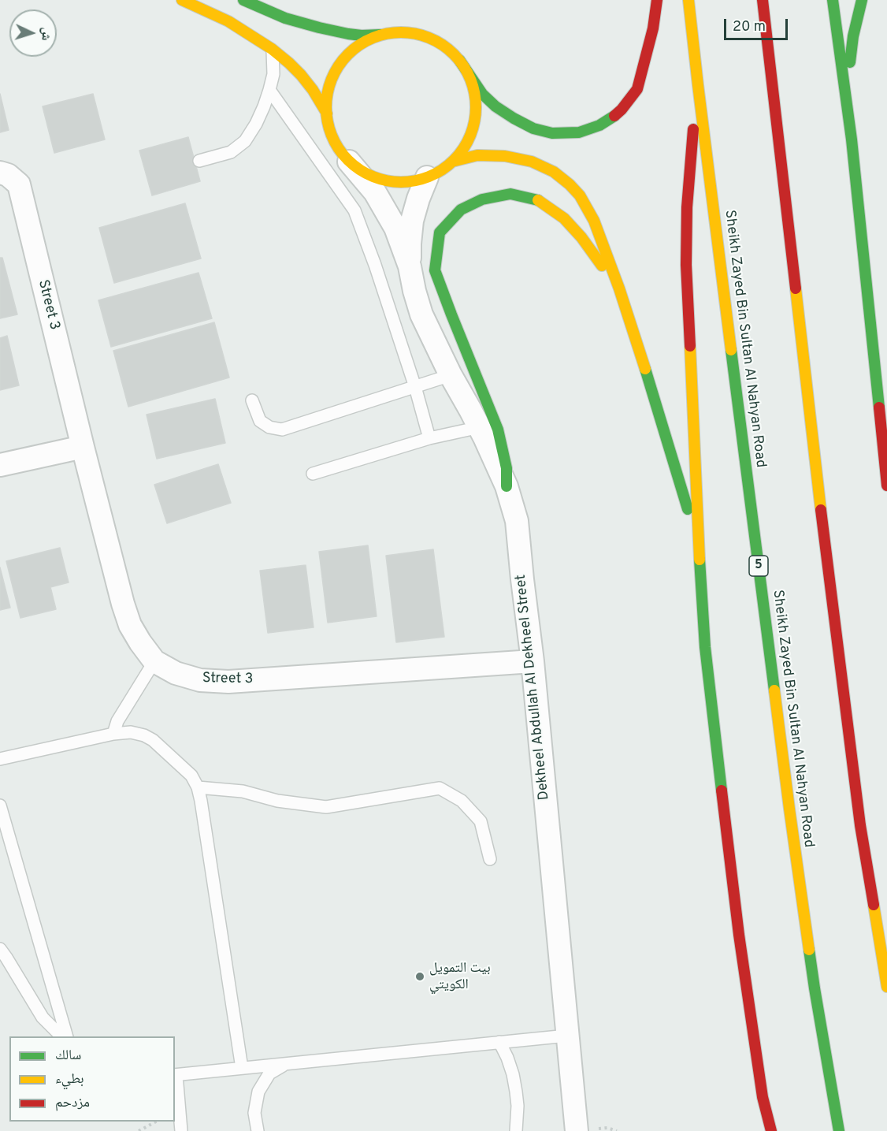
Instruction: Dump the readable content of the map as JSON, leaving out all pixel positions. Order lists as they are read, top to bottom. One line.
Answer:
{"streets":{"main road":["Sheikh Zayed Bin Sultan Al Nahyan Road","5"],"street":["Street 3","Dekheel Abdullah Al Dekheel Street"]},"crossings":[["Street 3","Dekheel Abdullah Al Dekheel Street"]],"places":["بيت التمويل الكويتي"],"legend":["سالك","بطيء","مزدحم"],"scale_bar":"20 m","north":"right"}
